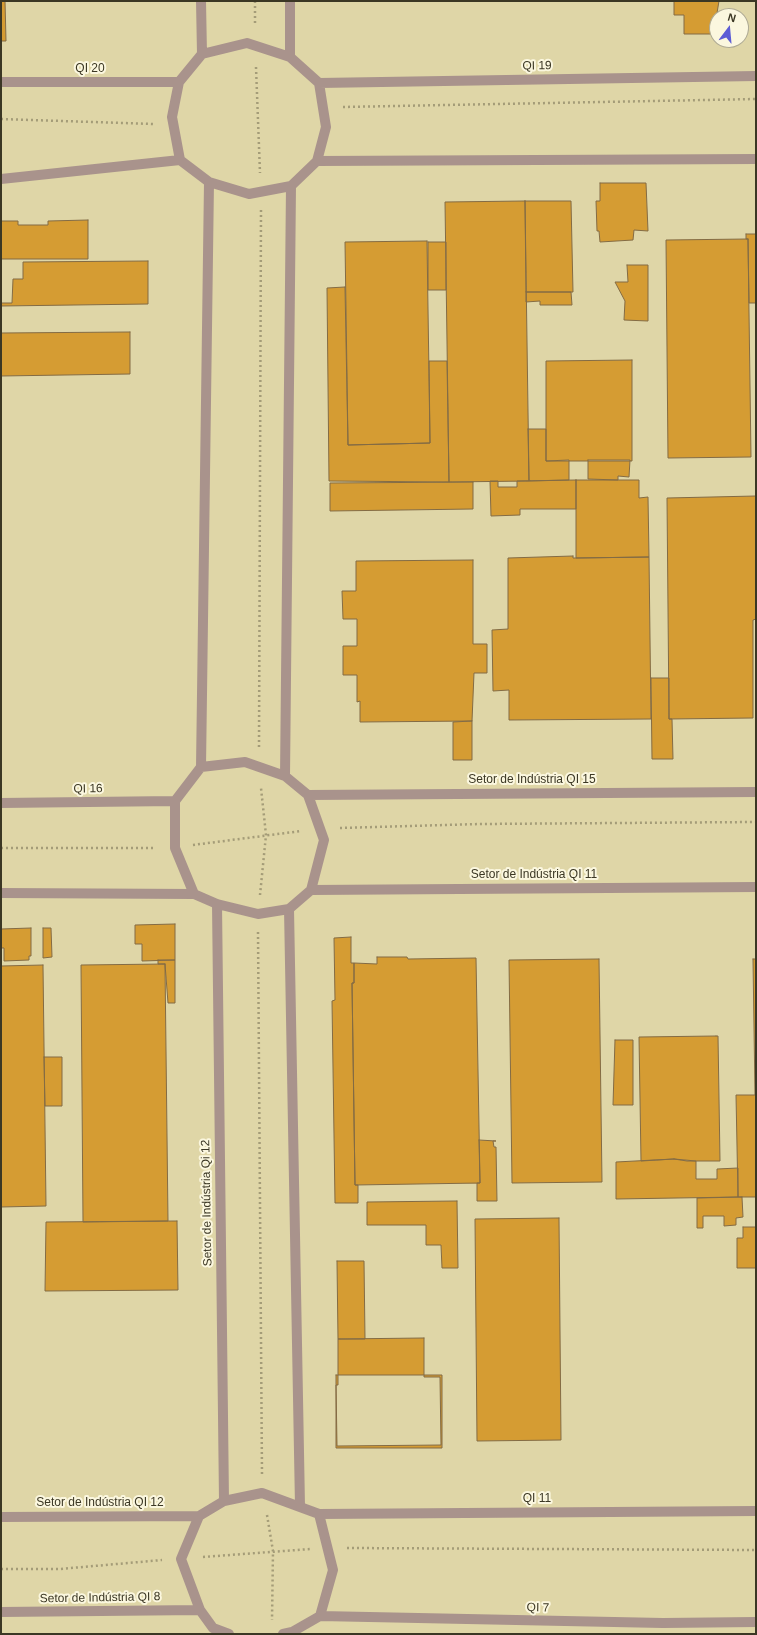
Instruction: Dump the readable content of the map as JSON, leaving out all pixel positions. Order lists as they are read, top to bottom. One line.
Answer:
{"streets":{"street":["QI 19","QI 20","Setor de Indústria QI 15","QI 16","Setor de Indústria QI 11","Setor de Indústria Qi 12","QI 11","Setor de Indústria QI 12","Setor de Indústria QI 8","QI 7"]},"north":"top"}
